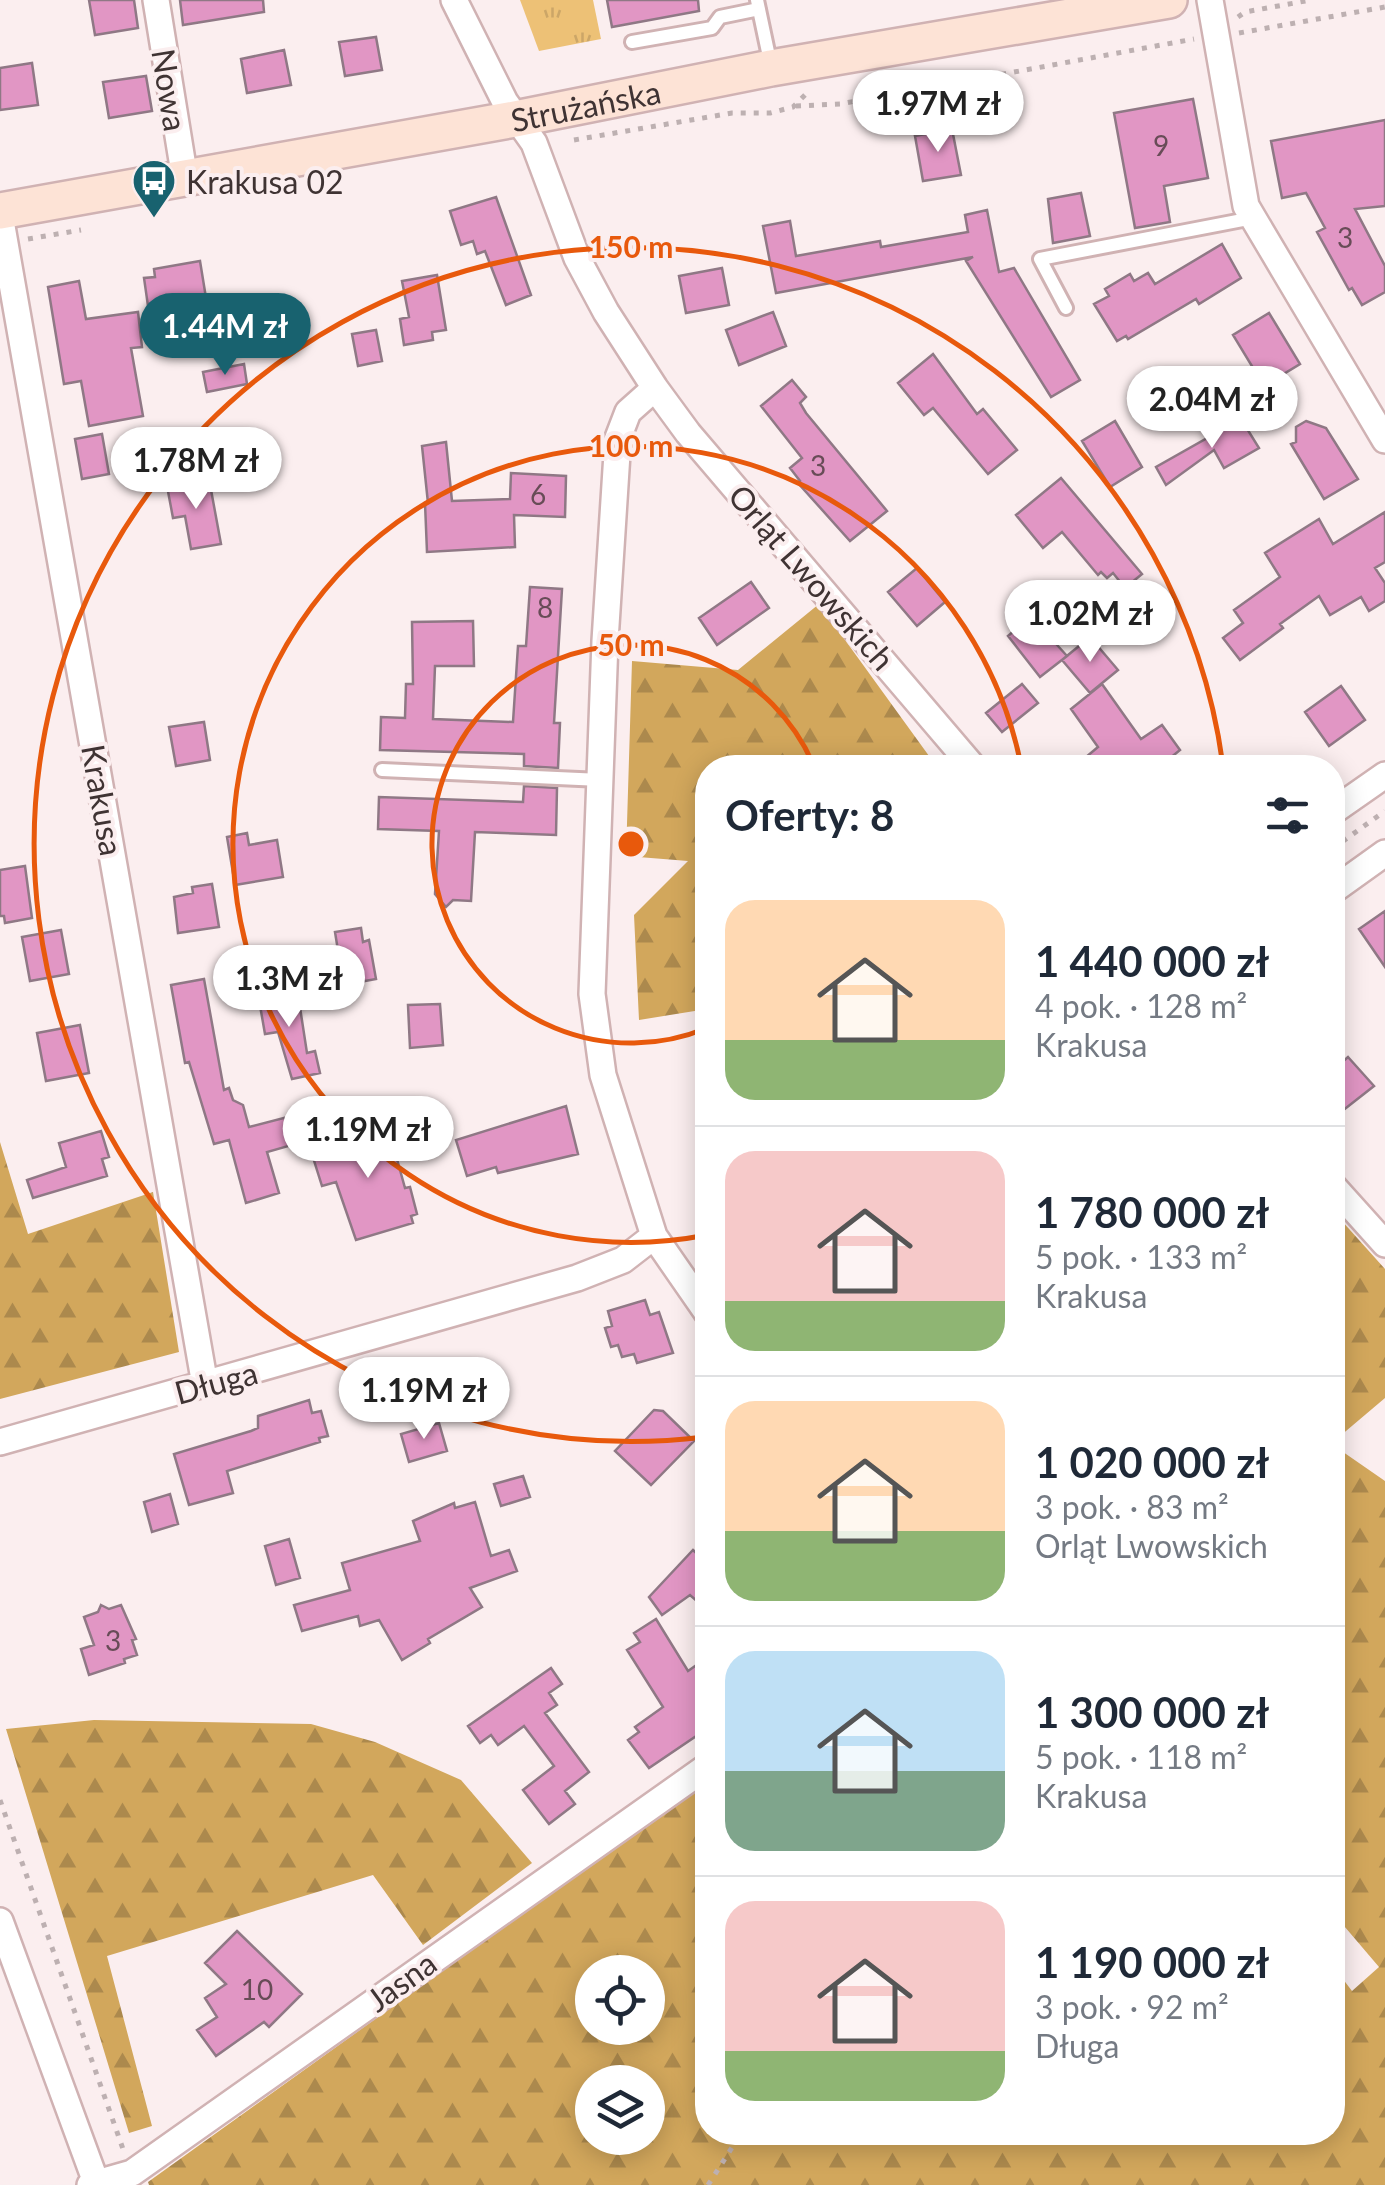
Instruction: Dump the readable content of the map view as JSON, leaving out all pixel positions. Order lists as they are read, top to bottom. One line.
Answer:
{"streets":{"main road":["Strużańska"],"street":["Nowa","Orląt Lwowskich","Krakusa","Długa","Jasna"]},"crossings":[["Nowa","Strużańska"],["Strużańska","Orląt Lwowskich"],["Strużańska","Krakusa"],["Krakusa","Długa"]],"places":{"bus stop":["Krakusa 02"]},"house_numbers":["9","3","3","6","8","3","10"],"page":{"price":["1.97M zł","1.44M zł","2.04M zł","1.78M zł","1.02M zł","1.3M zł","1.19M zł","1.19M zł"],"heading":"Oferty: 8","list":[{"name":"1 440 000 zł","note":"4 pok. · 128 m² · Krakusa"},{"name":"1 780 000 zł","note":"5 pok. · 133 m² · Krakusa"},{"name":"1 020 000 zł","note":"3 pok. · 83 m² · Orląt Lwowskich"},{"name":"1 300 000 zł","note":"5 pok. · 118 m² · Krakusa"},{"name":"1 190 000 zł","note":"3 pok. · 92 m² · Długa"}]},"rings":["150 m","100 m","50 m"]}
